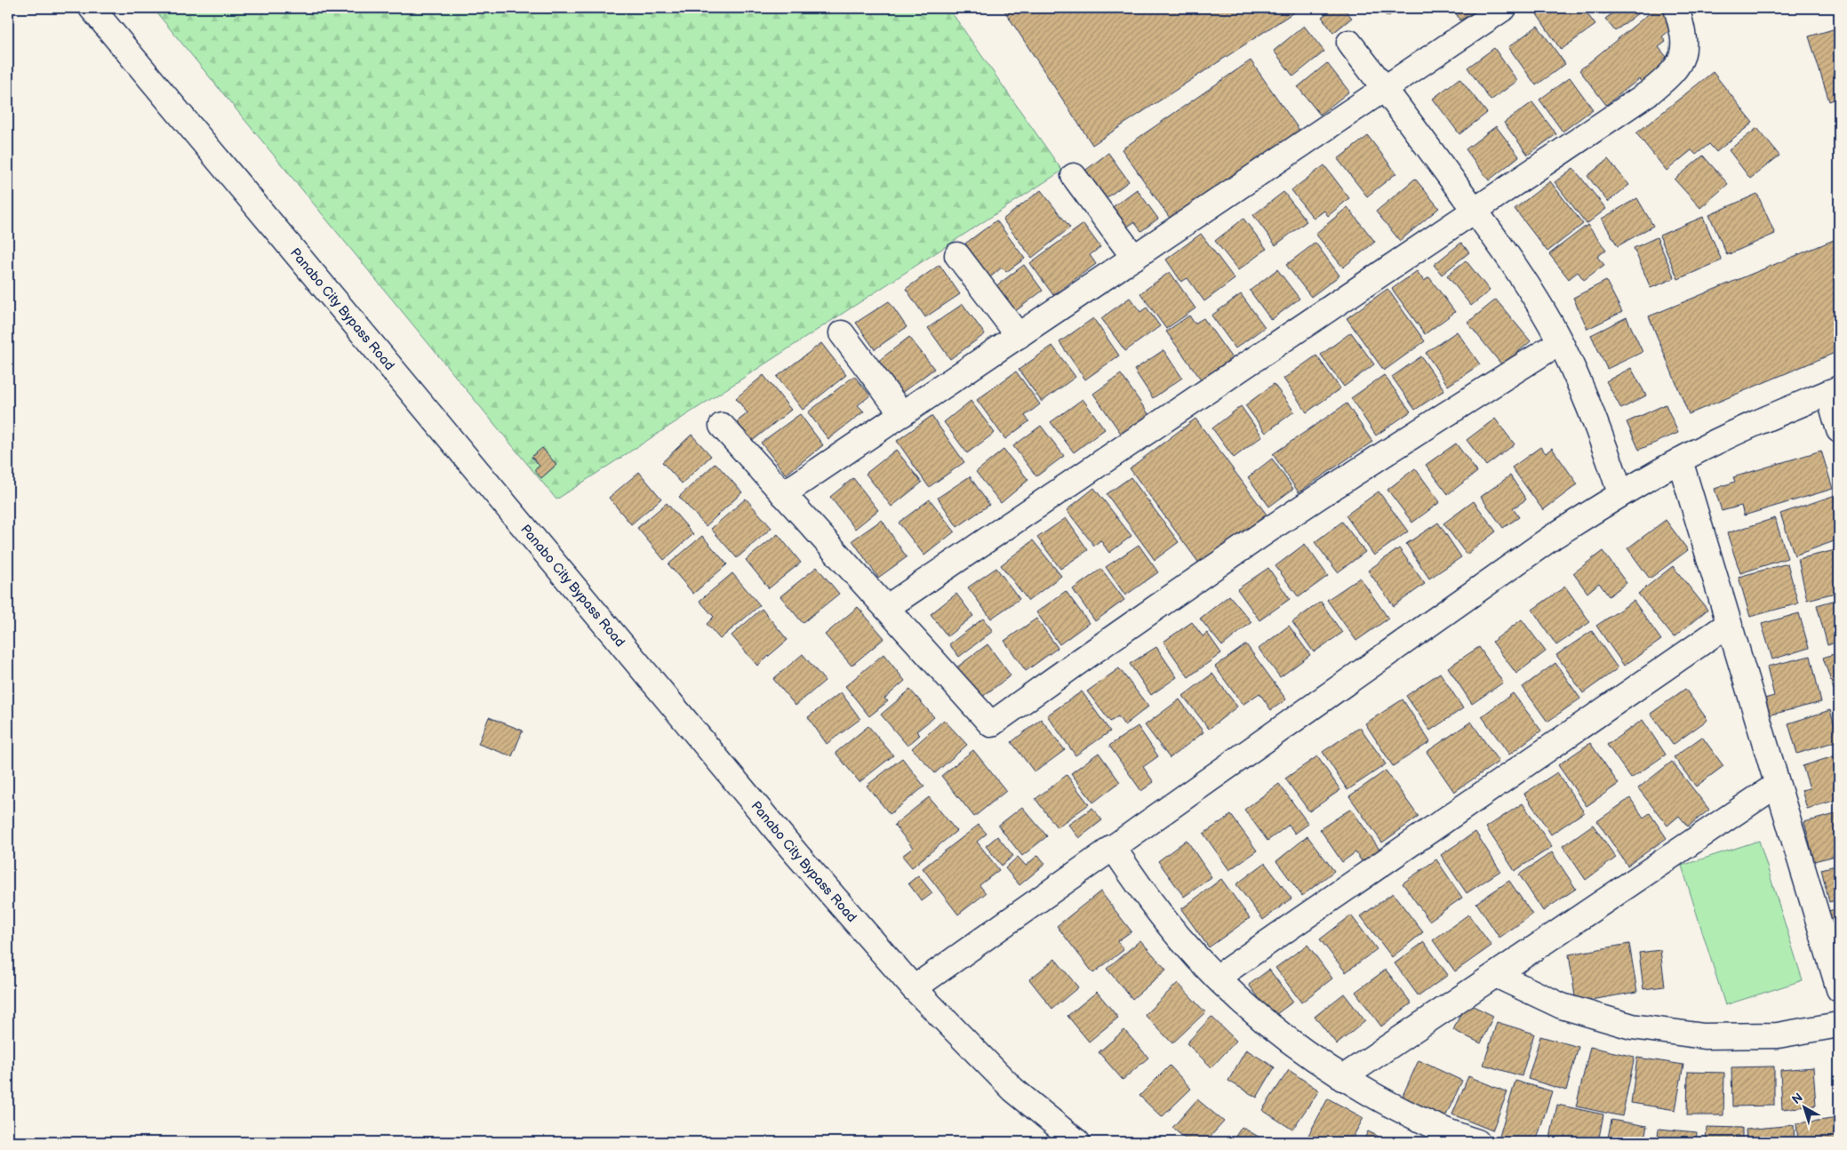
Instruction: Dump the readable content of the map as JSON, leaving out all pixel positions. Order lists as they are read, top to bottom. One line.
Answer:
{"streets":{"street":["Panabo City Bypass Road"]},"north":"top left"}
